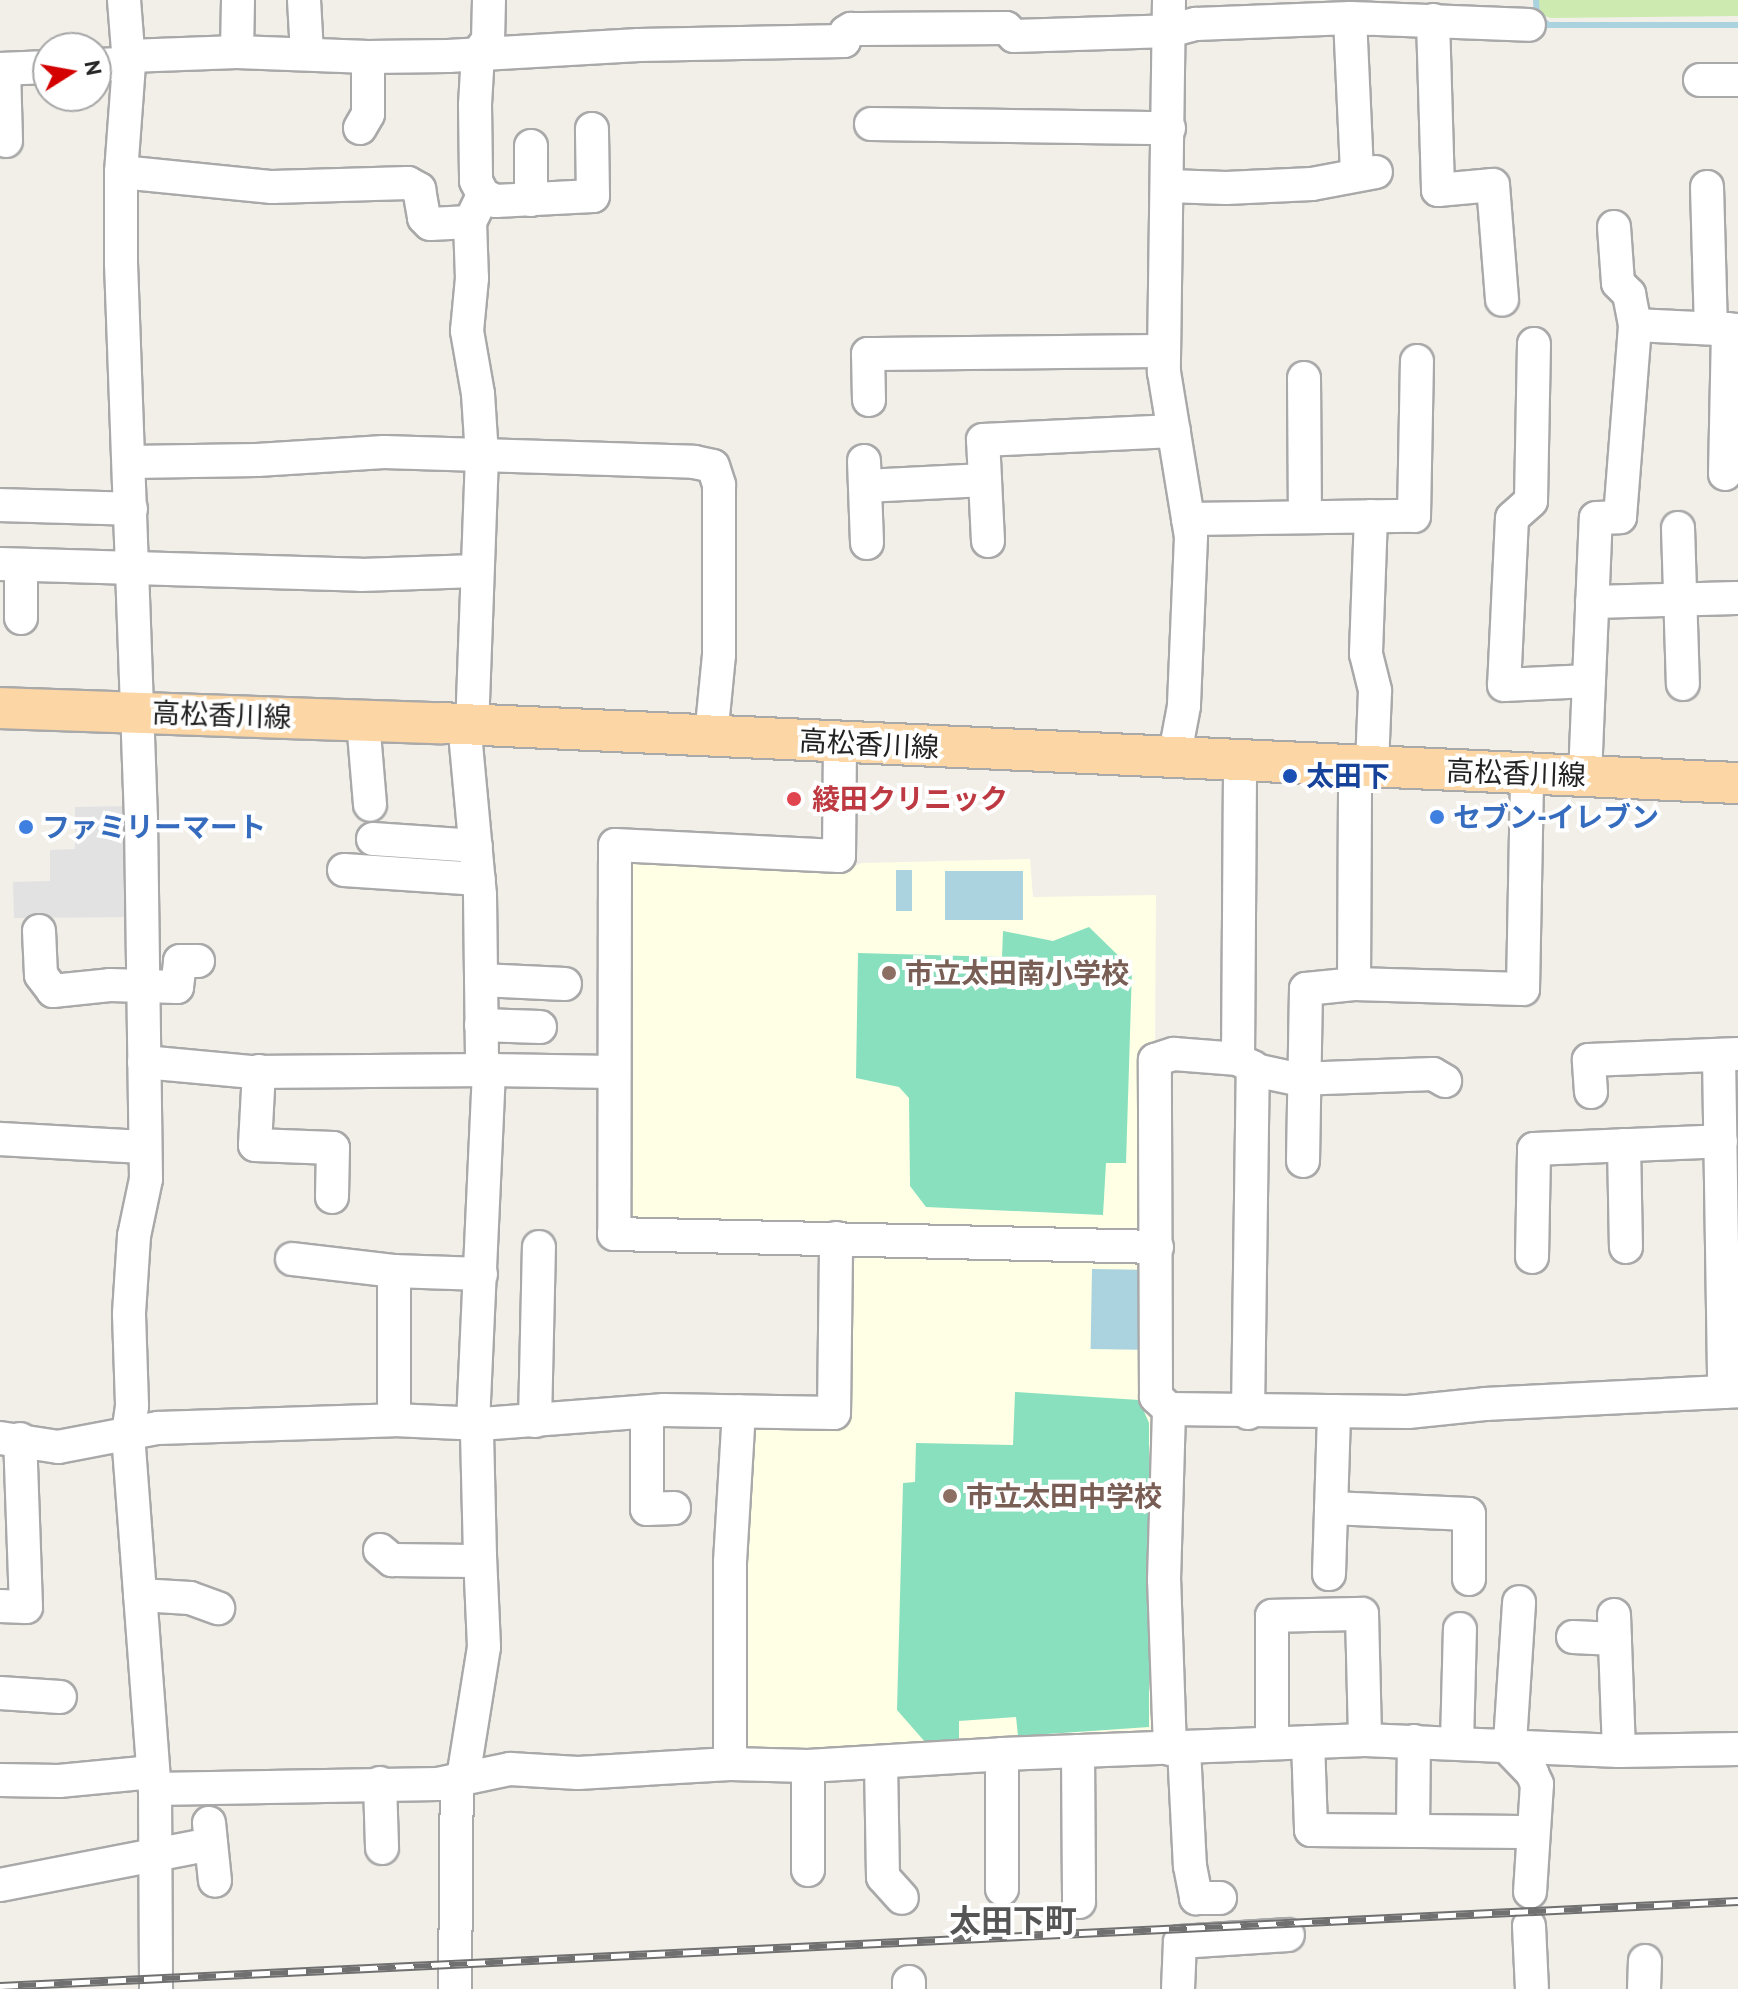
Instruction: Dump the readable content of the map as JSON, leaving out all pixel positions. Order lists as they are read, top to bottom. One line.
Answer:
{"streets":{"main road":["高松香川線"]},"districts":["太田下町"],"places":["太田下","綾田クリニック","セブン-イレブン","ファミリーマート","市立太田南小学校","市立太田中学校"],"north":"right"}
